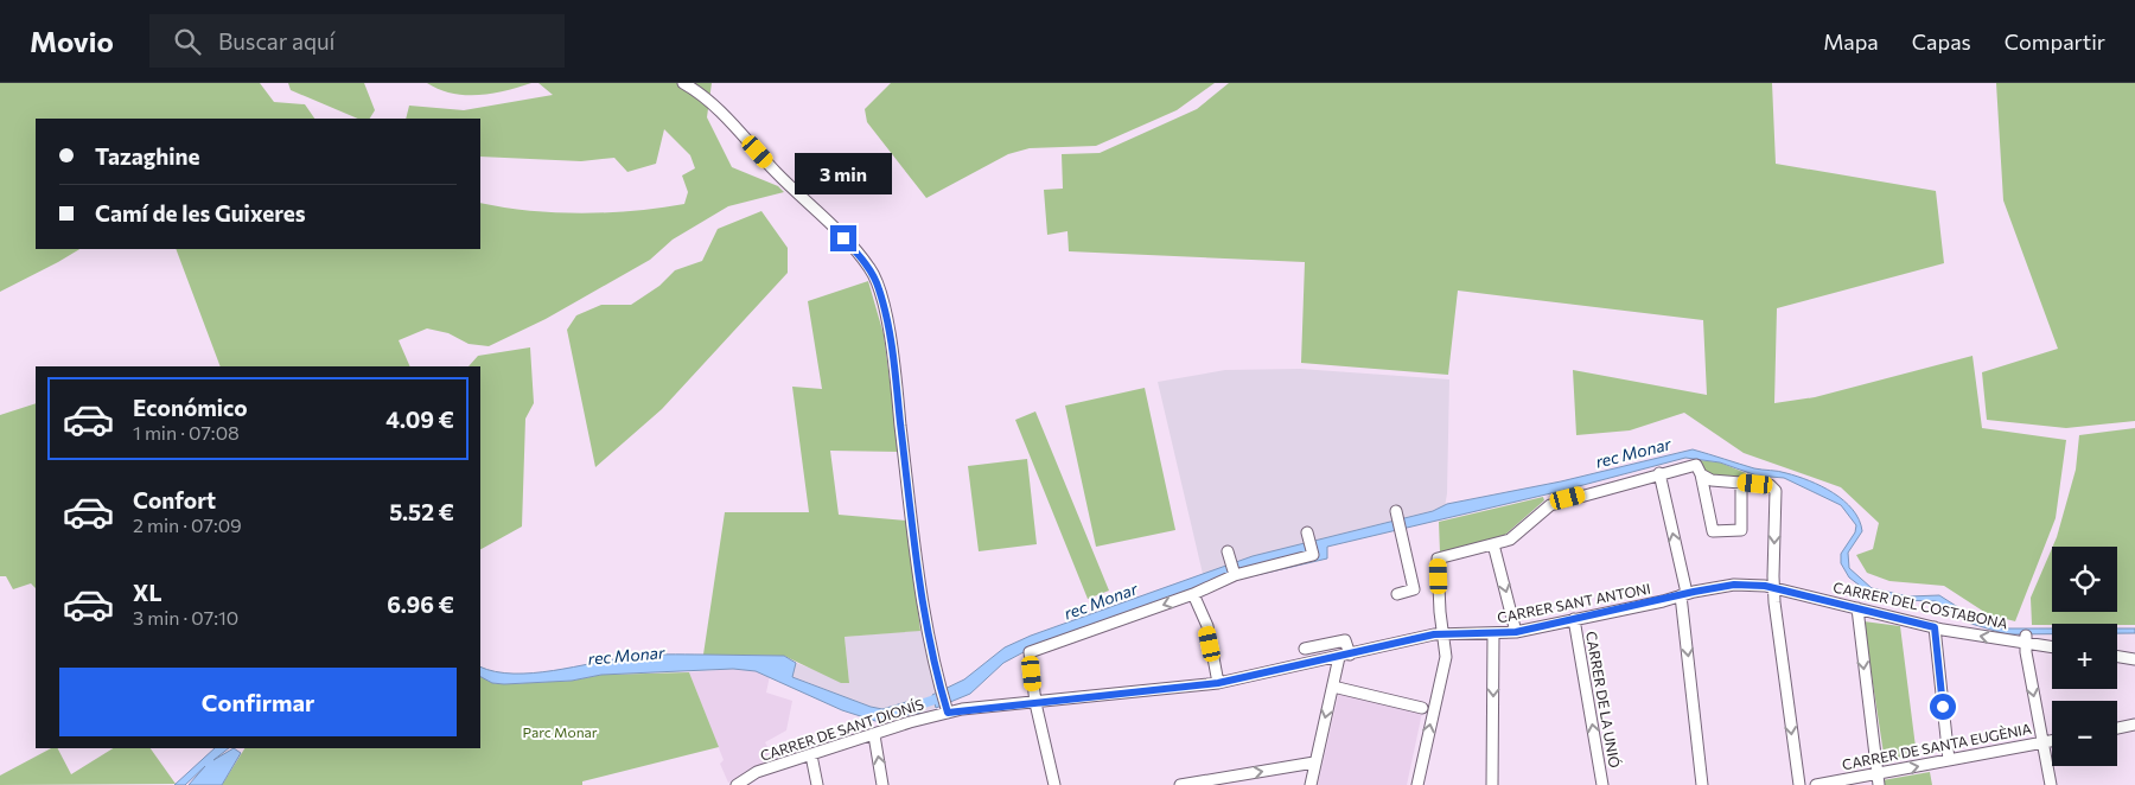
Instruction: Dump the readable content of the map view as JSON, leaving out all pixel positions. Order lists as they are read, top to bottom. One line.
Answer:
{"streets":{"street":["CARRER SANT ANTONI","CARRER DEL COSTABONA","CARRER DE LA UNIÓ","CARRER DE SANT DIONÍS","CARRER DE SANTA EUGÈNIA"]},"crossings":[["CARRER SANT ANTONI","CARRER DEL COSTABONA"],["CARRER SANT ANTONI","CARRER DE LA UNIÓ"],["CARRER SANT ANTONI","CARRER DE SANT DIONÍS"]],"water":["rec Monar"],"parks":["Parc Monar"],"page":{"header":"Movio","search":"Buscar aquí","nav":["Mapa","Capas","Compartir"],"banner":["Tazaghine","Camí de les Guixeres"],"bubble":"3 min","list":[{"name":"Económico","note":"1 min · 07:08","value":"4.09 €"},{"name":"Confort","note":"2 min · 07:09","value":"5.52 €"},{"name":"XL","note":"3 min · 07:10","value":"6.96 €"}],"map_buttons":["+","−"],"buttons":"Confirmar"}}
